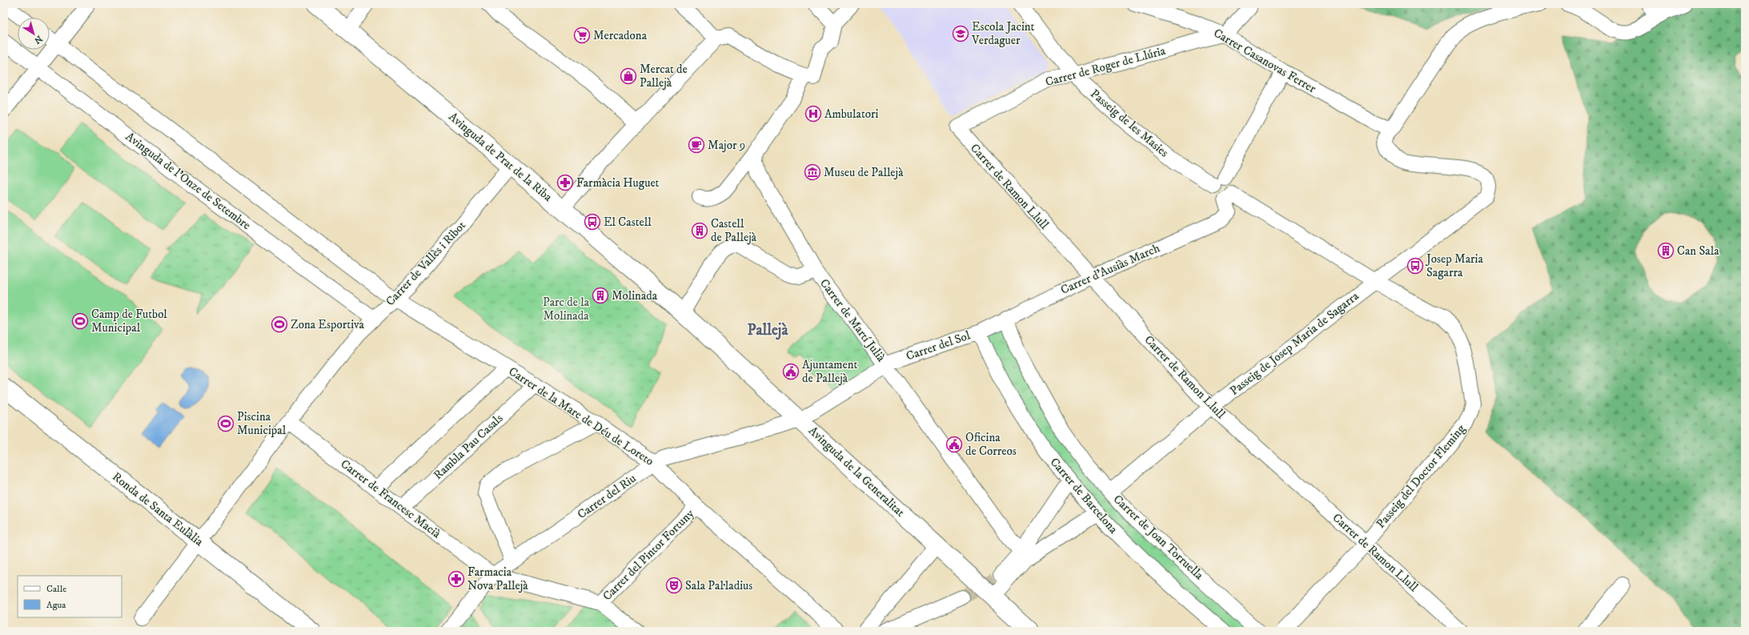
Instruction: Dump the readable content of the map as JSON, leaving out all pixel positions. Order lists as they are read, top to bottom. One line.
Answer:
{"streets":{"main road":["Avinguda de Prat de la Riba","Avinguda de la Generalitat","Ronda de Santa Eulàlia"],"street":["Carrer Casanovas Ferrer","Carrer de Roger de Llúria","Passeig de les Masies","Avinguda de l'Onze de Setembre","Carrer de Ramon Llull","Carrer de Vallès i Ribot","Carrer d'Ausiàs March","Carrer de Martí Julià","Passeig de Josep Maria de Sagarra","Carrer del Sol","Carrer de la Mare de Déu de Loreto","Rambla Pau Casals","Passeig del Doctor Fleming","Carrer de Barcelona","Carrer del Riu","Carrer de Francesc Macià","Carrer de Joan Torruella","Carrer del Pintor Fortuny"]},"crossings":[["Carrer Casanovas Ferrer","Carrer de Roger de Llúria"],["Carrer Casanovas Ferrer","Passeig de Josep Maria de Sagarra"],["Carrer de Roger de Llúria","Passeig de les Masies"],["Carrer de Roger de Llúria","Carrer de Ramon Llull"],["Avinguda de Prat de la Riba","Carrer de Vallès i Ribot"],["Avinguda de Prat de la Riba","Avinguda de la Generalitat"],["Avinguda de l'Onze de Setembre","Carrer de Vallès i Ribot"],["Carrer de Ramon Llull","Carrer d'Ausiàs March"],["Carrer de Ramon Llull","Passeig de Josep Maria de Sagarra"],["Carrer de Ramon Llull","Passeig del Doctor Fleming"],["Carrer de Vallès i Ribot","Carrer de la Mare de Déu de Loreto"],["Carrer de Vallès i Ribot","Carrer de Francesc Macià"],["Carrer de Vallès i Ribot","Ronda de Santa Eulàlia"],["Carrer d'Ausiàs March","Carrer del Sol"],["Carrer d'Ausiàs March","Carrer de Barcelona"],["Carrer d'Ausiàs March","Carrer de Joan Torruella"],["Carrer de Martí Julià","Carrer del Sol"],["Passeig de Josep Maria de Sagarra","Passeig del Doctor Fleming"],["Passeig de Josep Maria de Sagarra","Carrer de Joan Torruella"],["Carrer del Sol","Avinguda de la Generalitat"],["Carrer del Sol","Carrer de Barcelona"],["Carrer del Sol","Carrer del Riu"],["Carrer de la Mare de Déu de Loreto","Rambla Pau Casals"],["Carrer de la Mare de Déu de Loreto","Carrer del Riu"],["Carrer de la Mare de Déu de Loreto","Carrer del Pintor Fortuny"],["Rambla Pau Casals","Carrer de Francesc Macià"],["Avinguda de la Generalitat","Carrer del Riu"],["Carrer del Riu","Carrer de Francesc Macià"]],"districts":["Pallejà"],"parks":["Parc de la Molinada"],"places":{"school or university":["Escola Jacint Verdaguer"],"supermarket":["Mercadona"],"shop":["Mercat de Pallejà"],"hospital":["Ambulatori"],"cafe":["Major 9"],"museum":["Museu de Pallejà"],"pharmacy":["Farmàcia Huguet","Farmacia Nova Pallejà"],"bus stop":["El Castell","Josep Maria Sagarra"],"building":["Castell de Pallejà","Can Sala","Molinada"],"sports":["Camp de Futbol Municipal","Zona Esportiva","Piscina Municipal"],"public building":["Ajuntament de Pallejà","Oficina de Correos"],"theatre":["Sala Pal·ladius"]},"legend":["Calle","Agua"],"north":"bottom right"}
